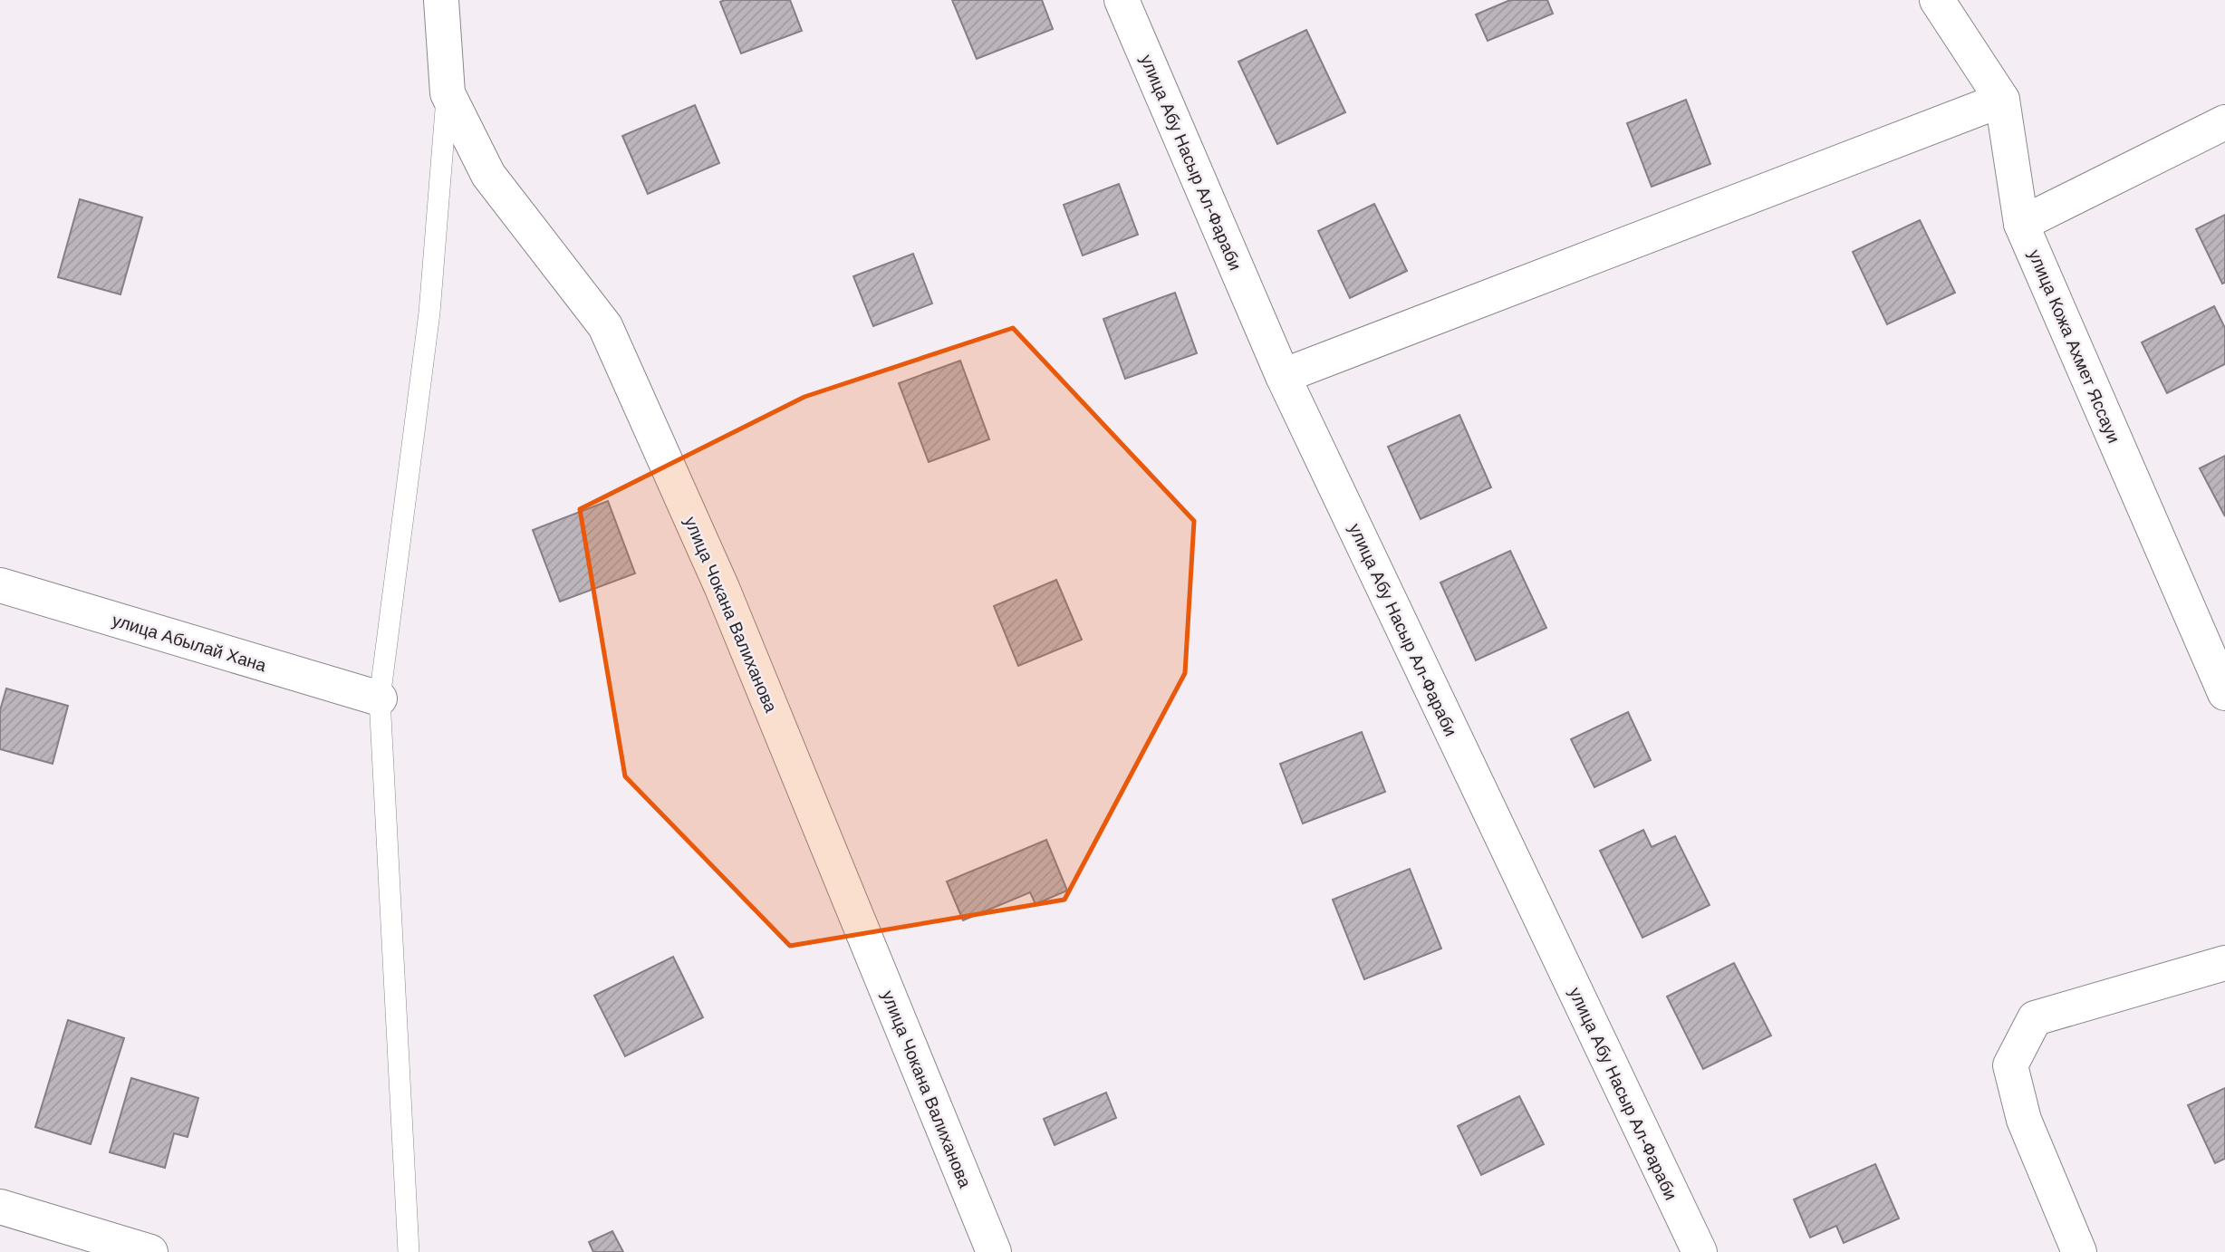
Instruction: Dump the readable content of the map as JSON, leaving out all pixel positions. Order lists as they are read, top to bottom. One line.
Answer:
{"streets":{"street":["улица Абу Насыр Ал-Фараби","улица Кожа Ахмет Яссауи","улица Чокана Валиханова","улица Абылай Хана"]}}
